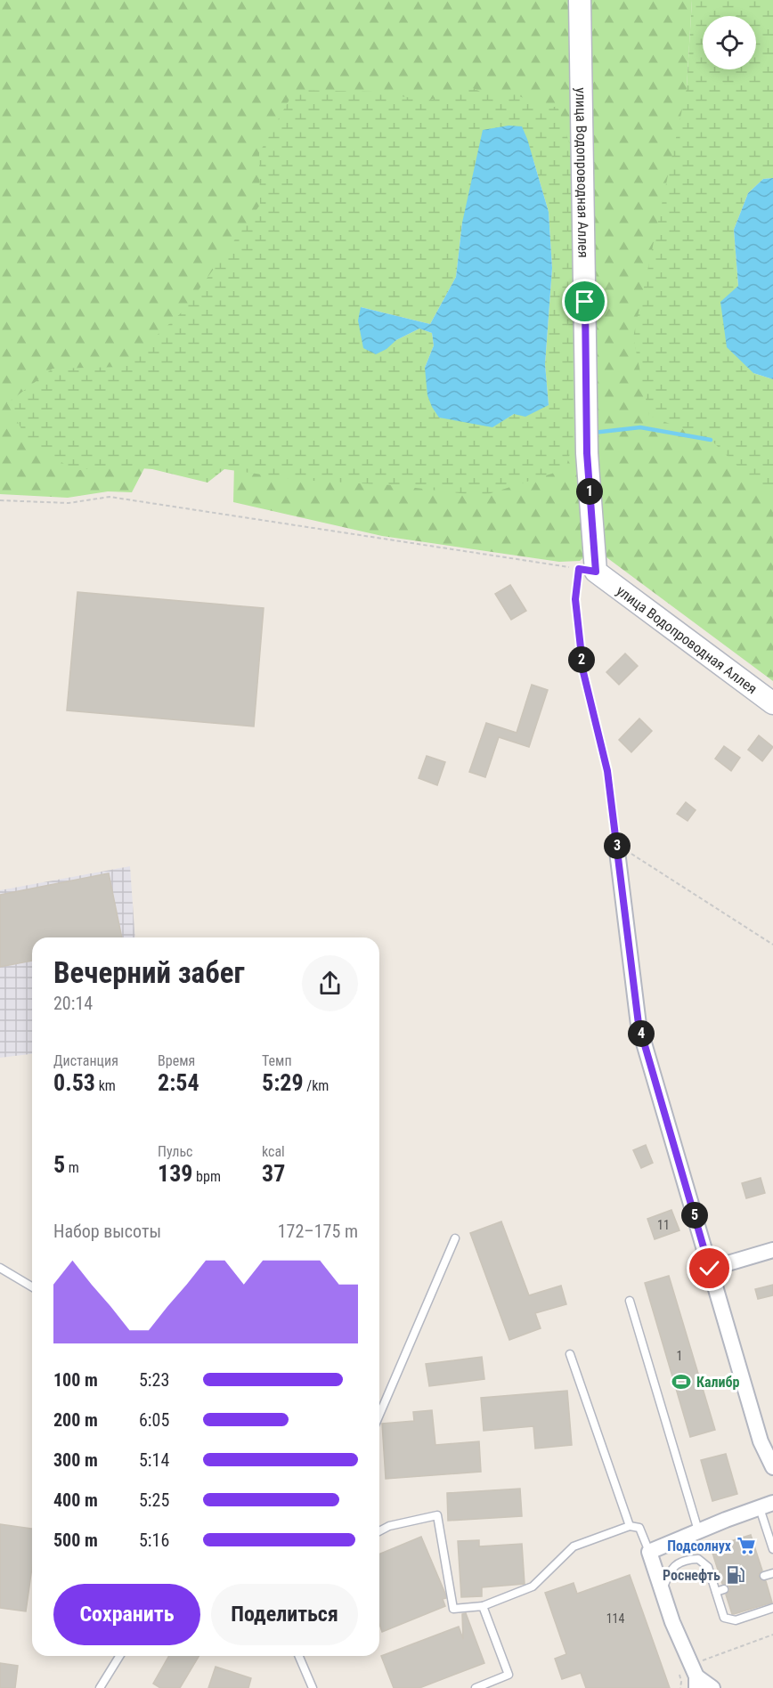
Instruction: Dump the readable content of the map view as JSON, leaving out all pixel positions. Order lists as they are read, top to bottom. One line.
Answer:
{"streets":{"street":["улица Водопроводная Аллея"]},"places":{"sports":["Калибр"],"supermarket":["Подсолнух"],"fuel station":["Роснефть"]},"house_numbers":["11","1","114"],"page":{"pins":["1","2","3","4","5"],"heading":["Вечерний забег","20:14"],"stats":[["Дистанция","0.53 km"],["Время","2:54"],["Темп","5:29 /km"],["5 m"],["Пульс","139 bpm"],["kcal","37"]],"chart":["Набор высоты","172–175 m"],"list":[{"name":"100 m","note":"5:23"},{"name":"200 m","note":"6:05"},{"name":"300 m","note":"5:14"},{"name":"400 m","note":"5:25"},{"name":"500 m","note":"5:16"}],"buttons":["Сохранить","Поделиться"]}}
